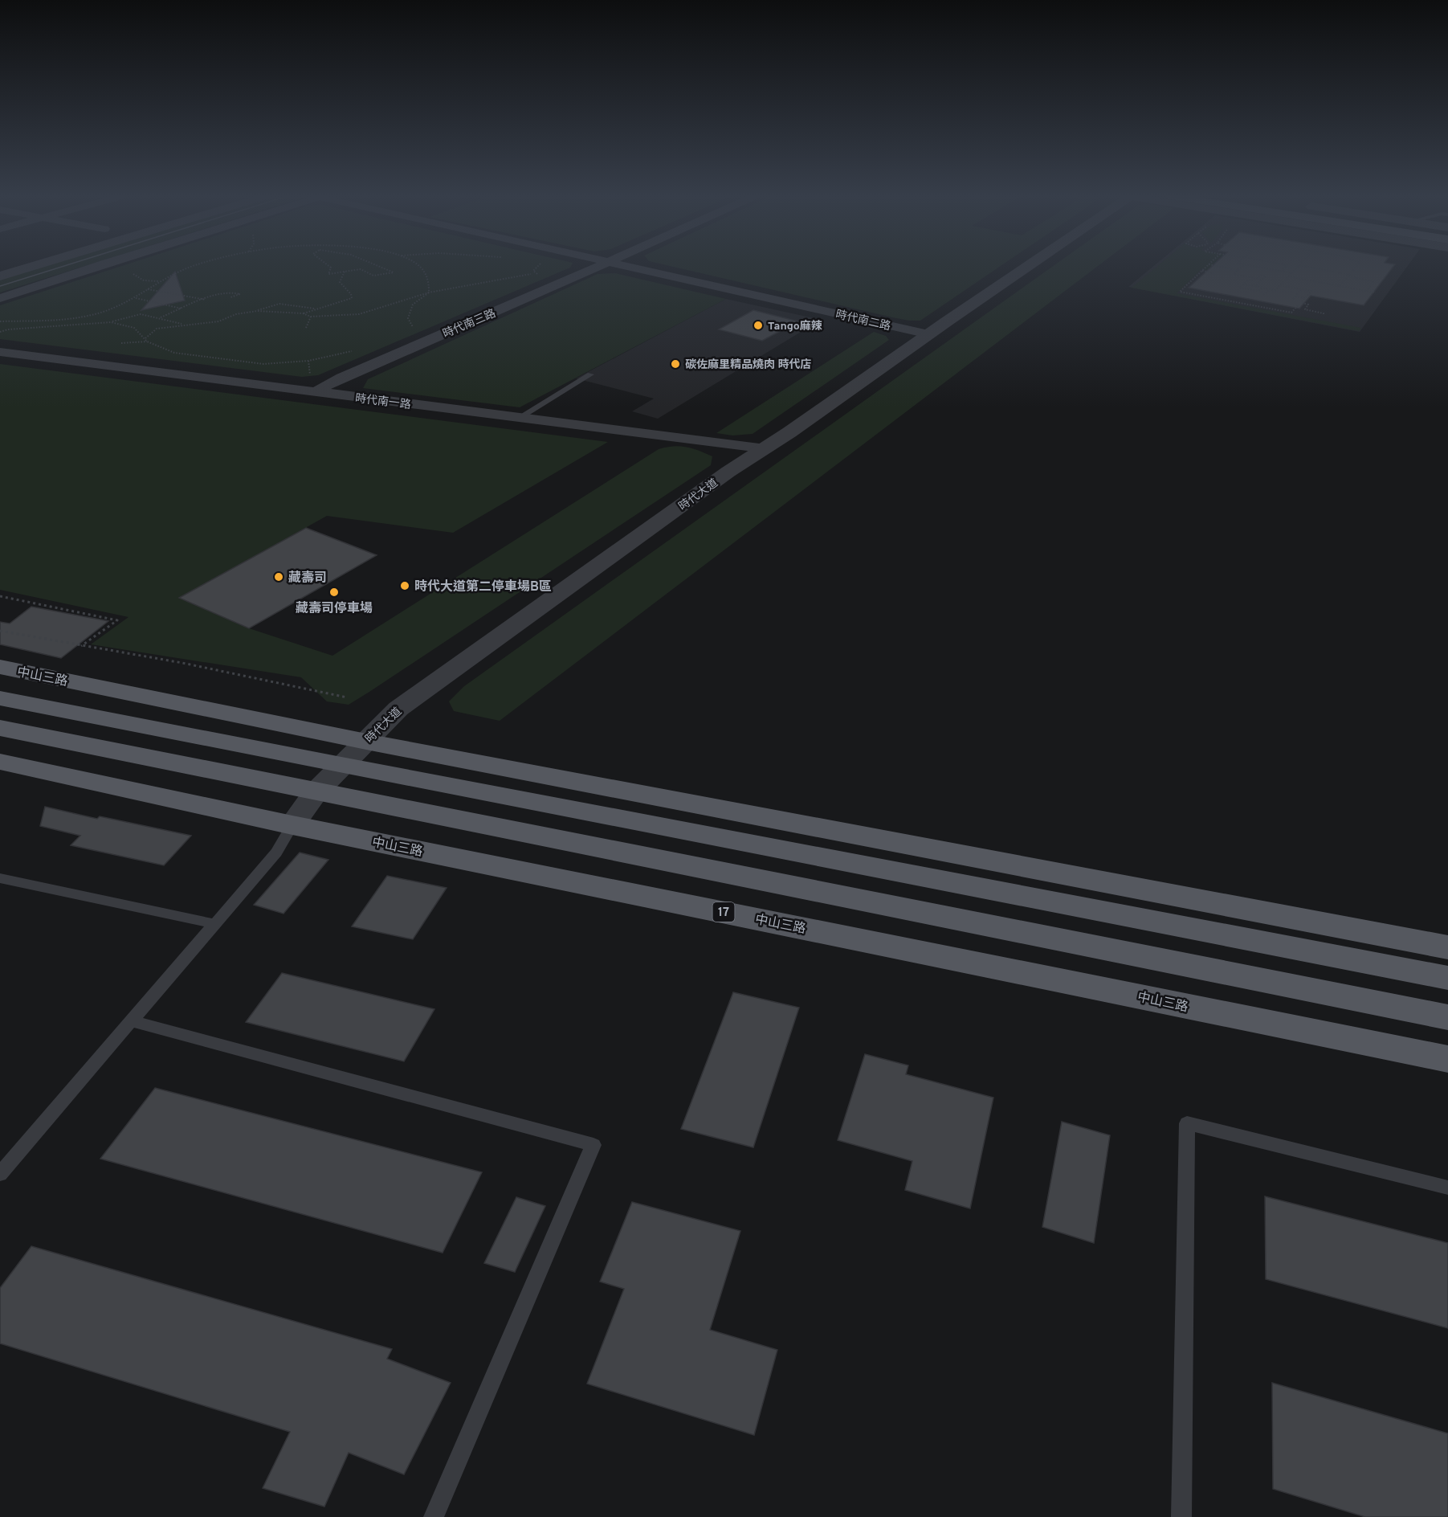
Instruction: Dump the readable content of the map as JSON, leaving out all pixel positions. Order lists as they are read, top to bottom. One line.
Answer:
{"streets":{"main road":["中山三路","17"],"street":["時代南二路","時代南三路","時代南一路","時代大道"]},"crossings":[["時代南二路","時代大道"],["時代南三路","時代南一路"],["時代南一路","時代大道"],["時代大道","中山三路"]],"places":["Tango麻辣","碳佐麻里精品燒肉 時代店","藏壽司","時代大道第二停車場B區","藏壽司停車場"]}
